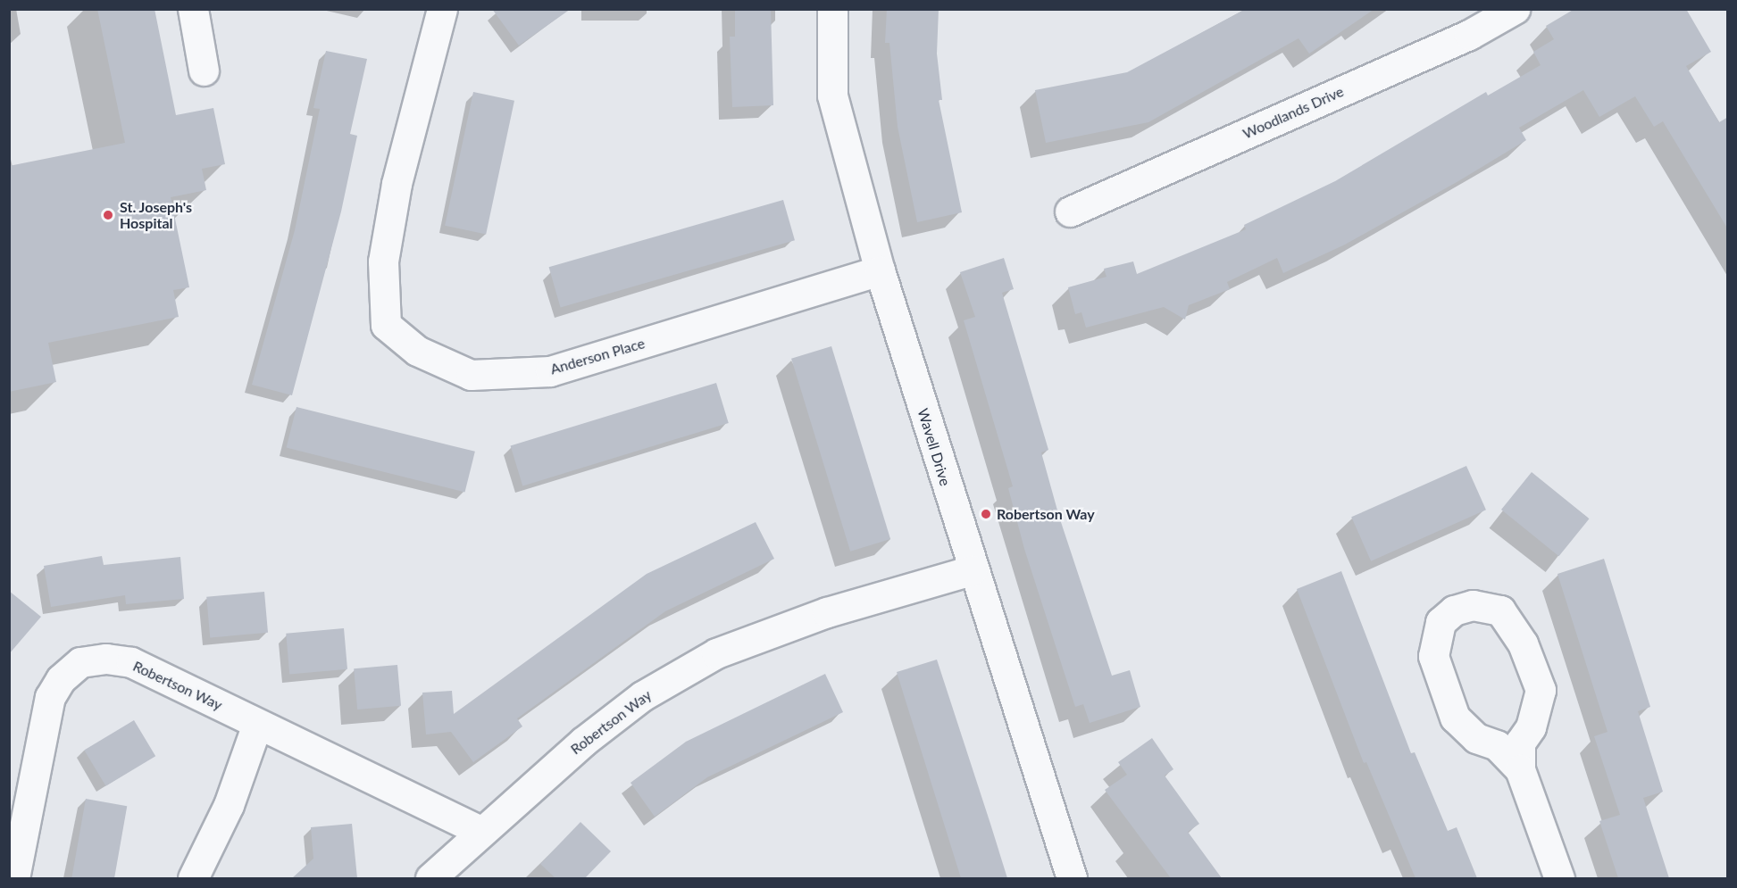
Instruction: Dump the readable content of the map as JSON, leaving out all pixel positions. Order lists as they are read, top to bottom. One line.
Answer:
{"streets":{"street":["Woodlands Drive","Anderson Place","Wavell Drive","Robertson Way"]},"crossings":[["Anderson Place","Wavell Drive"],["Wavell Drive","Robertson Way"]],"places":["St. Joseph's Hospital","Robertson Way"]}
